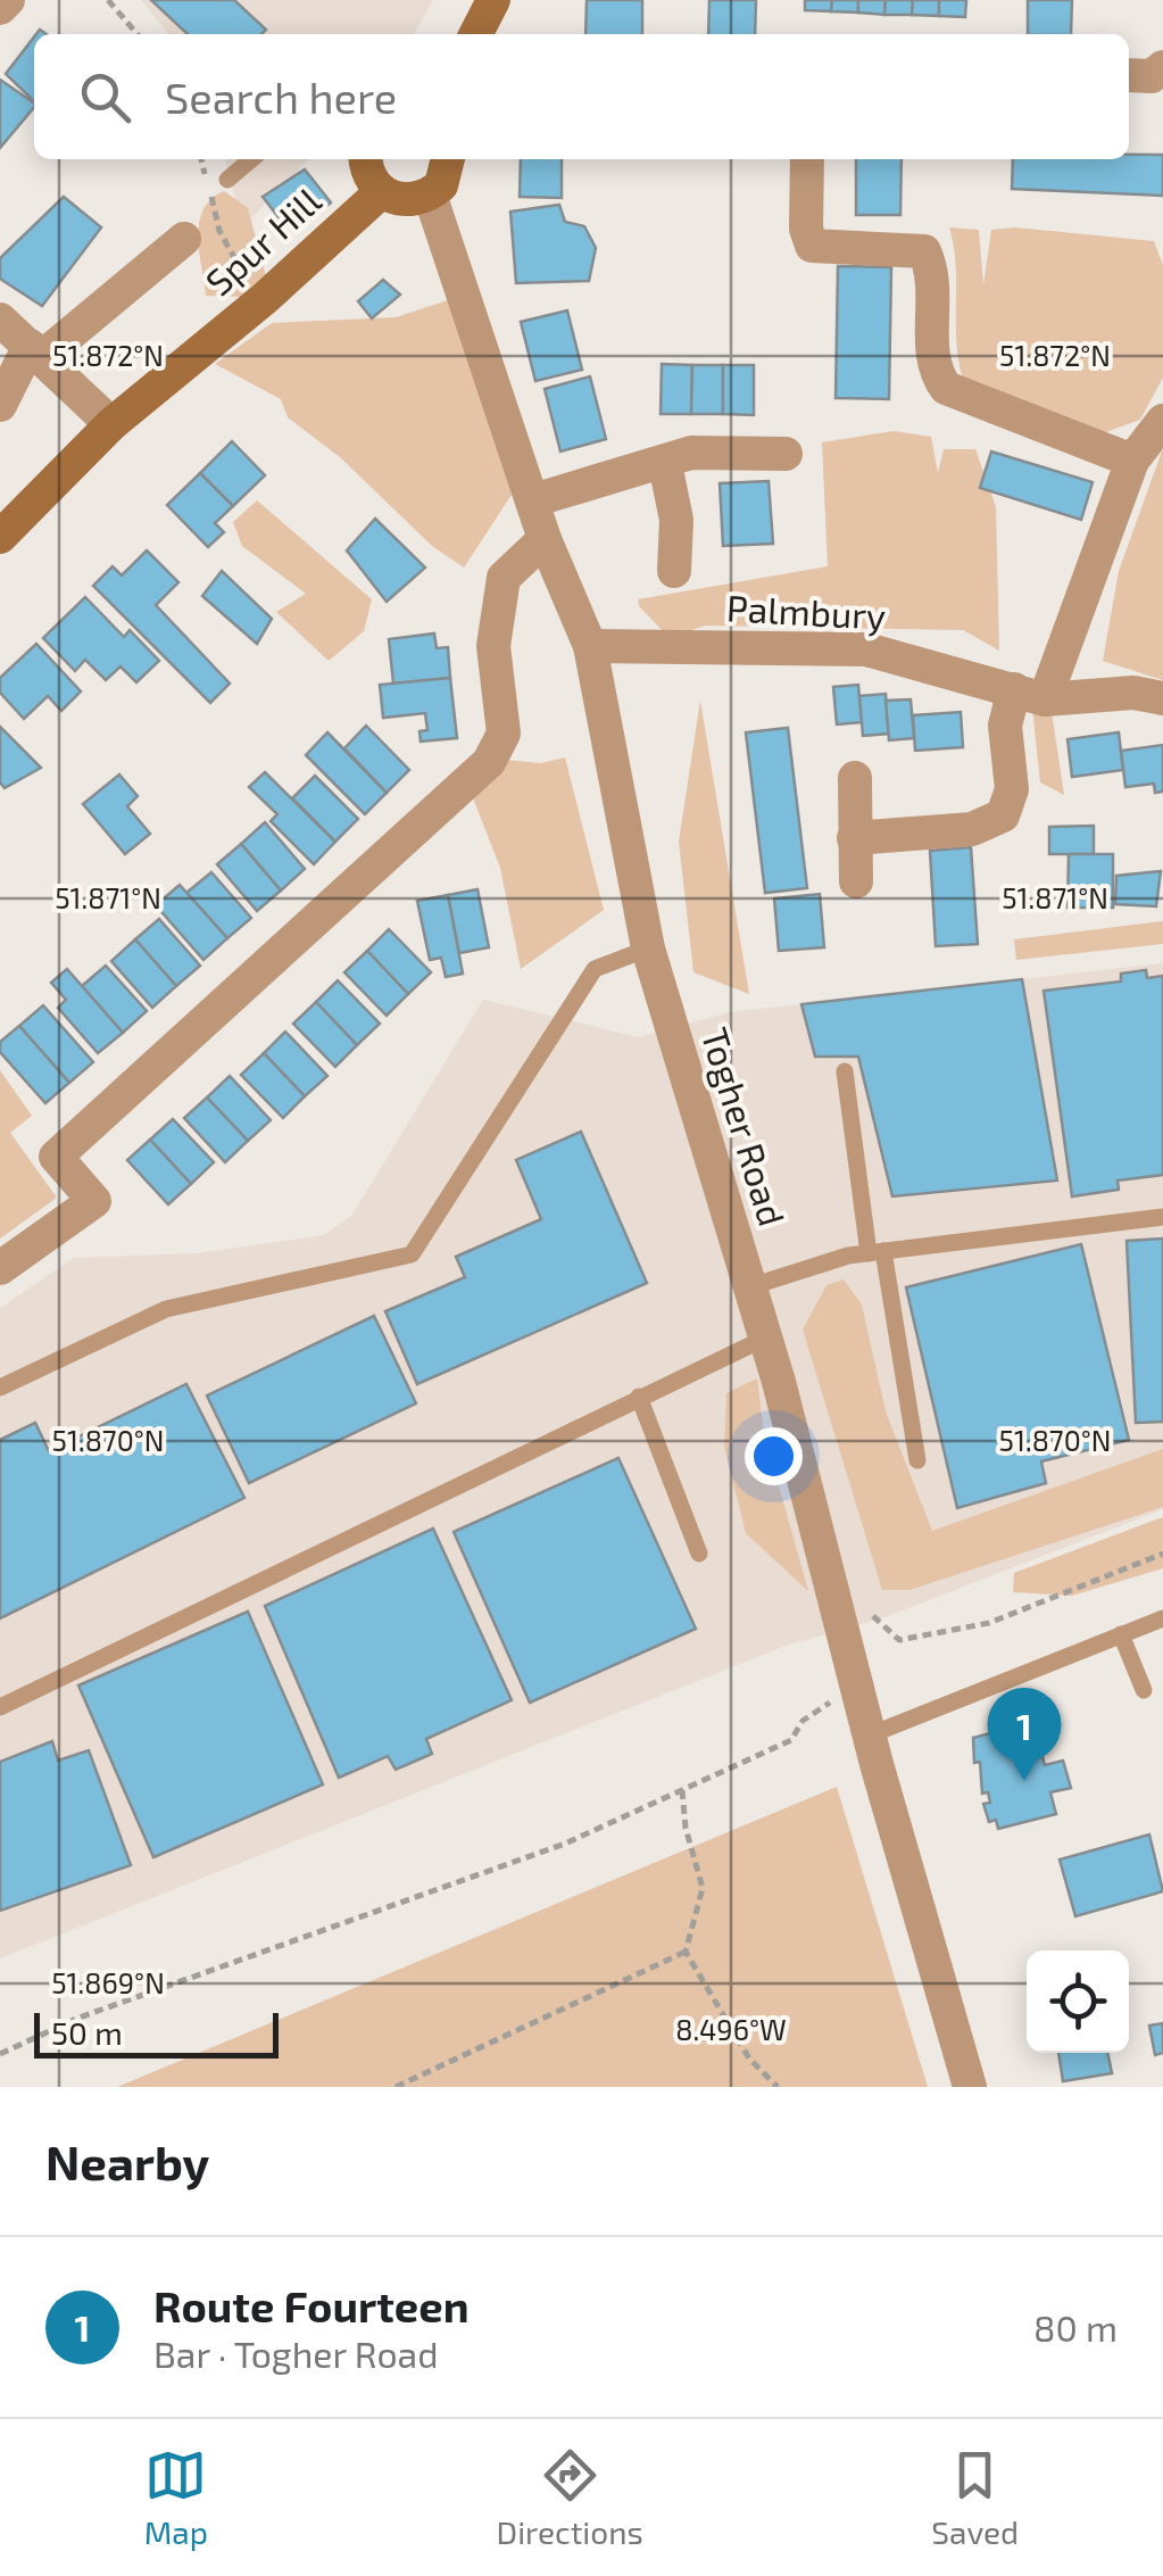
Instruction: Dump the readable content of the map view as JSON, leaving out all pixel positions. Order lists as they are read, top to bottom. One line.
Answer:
{"streets":{"street":["Spur Hill","Palmbury","Togher Road"]},"crossings":[["Palmbury","Togher Road"]],"scale_bar":"50 m","page":{"search":"Search here","pins":"1","scale":"50 m","heading":"Nearby","list":[{"mark":"1","name":"Route Fourteen","note":"Bar · Togher Road","value":"80 m"}],"nav":["Map","Directions","Saved"]},"coordinates":["51.872°N","51.871°N","51.870°N","51.869°N","8.496°W"]}
